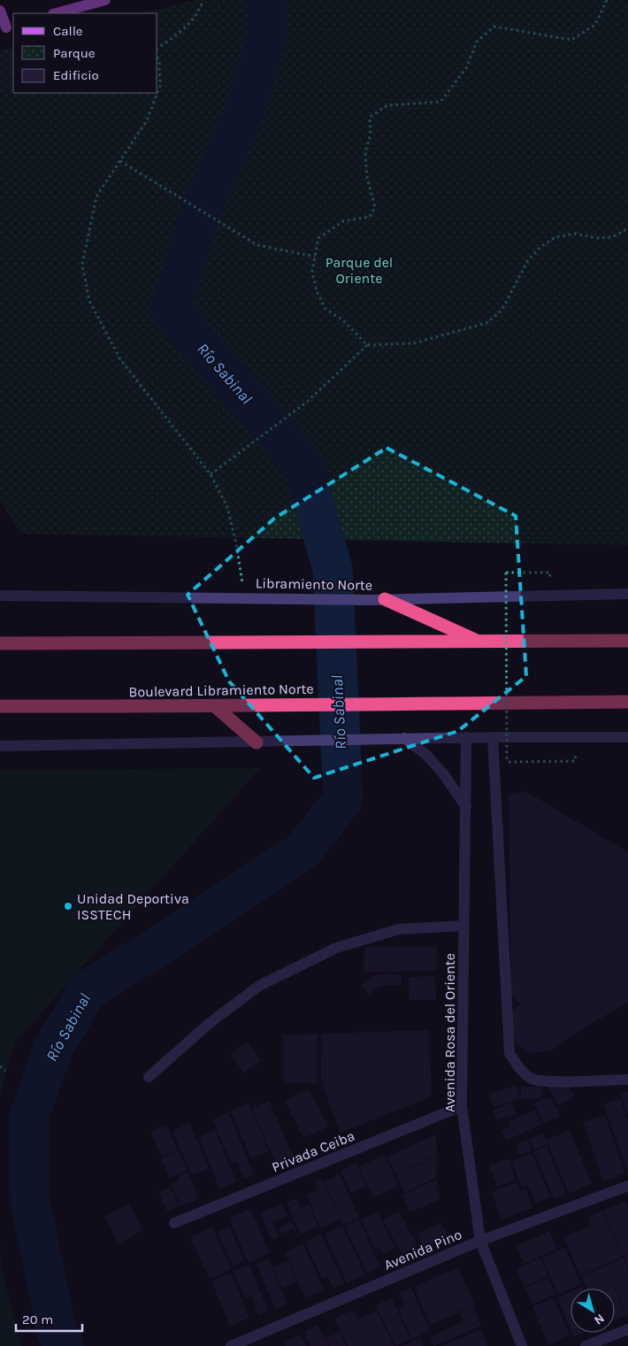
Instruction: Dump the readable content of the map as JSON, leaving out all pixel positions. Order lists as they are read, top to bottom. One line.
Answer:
{"streets":{"highway":["Boulevard Libramiento Norte"],"street":["Libramiento Norte","Avenida Rosa del Oriente","Privada Ceiba","Avenida Pino"]},"crossings":[["Avenida Rosa del Oriente","Privada Ceiba"],["Avenida Rosa del Oriente","Avenida Pino"]],"water":["Río Sabinal"],"parks":["Parque del Oriente"],"places":["Unidad Deportiva ISSTECH"],"legend":["Calle","Parque","Edificio"],"scale_bar":"20 m","north":"bottom right"}
